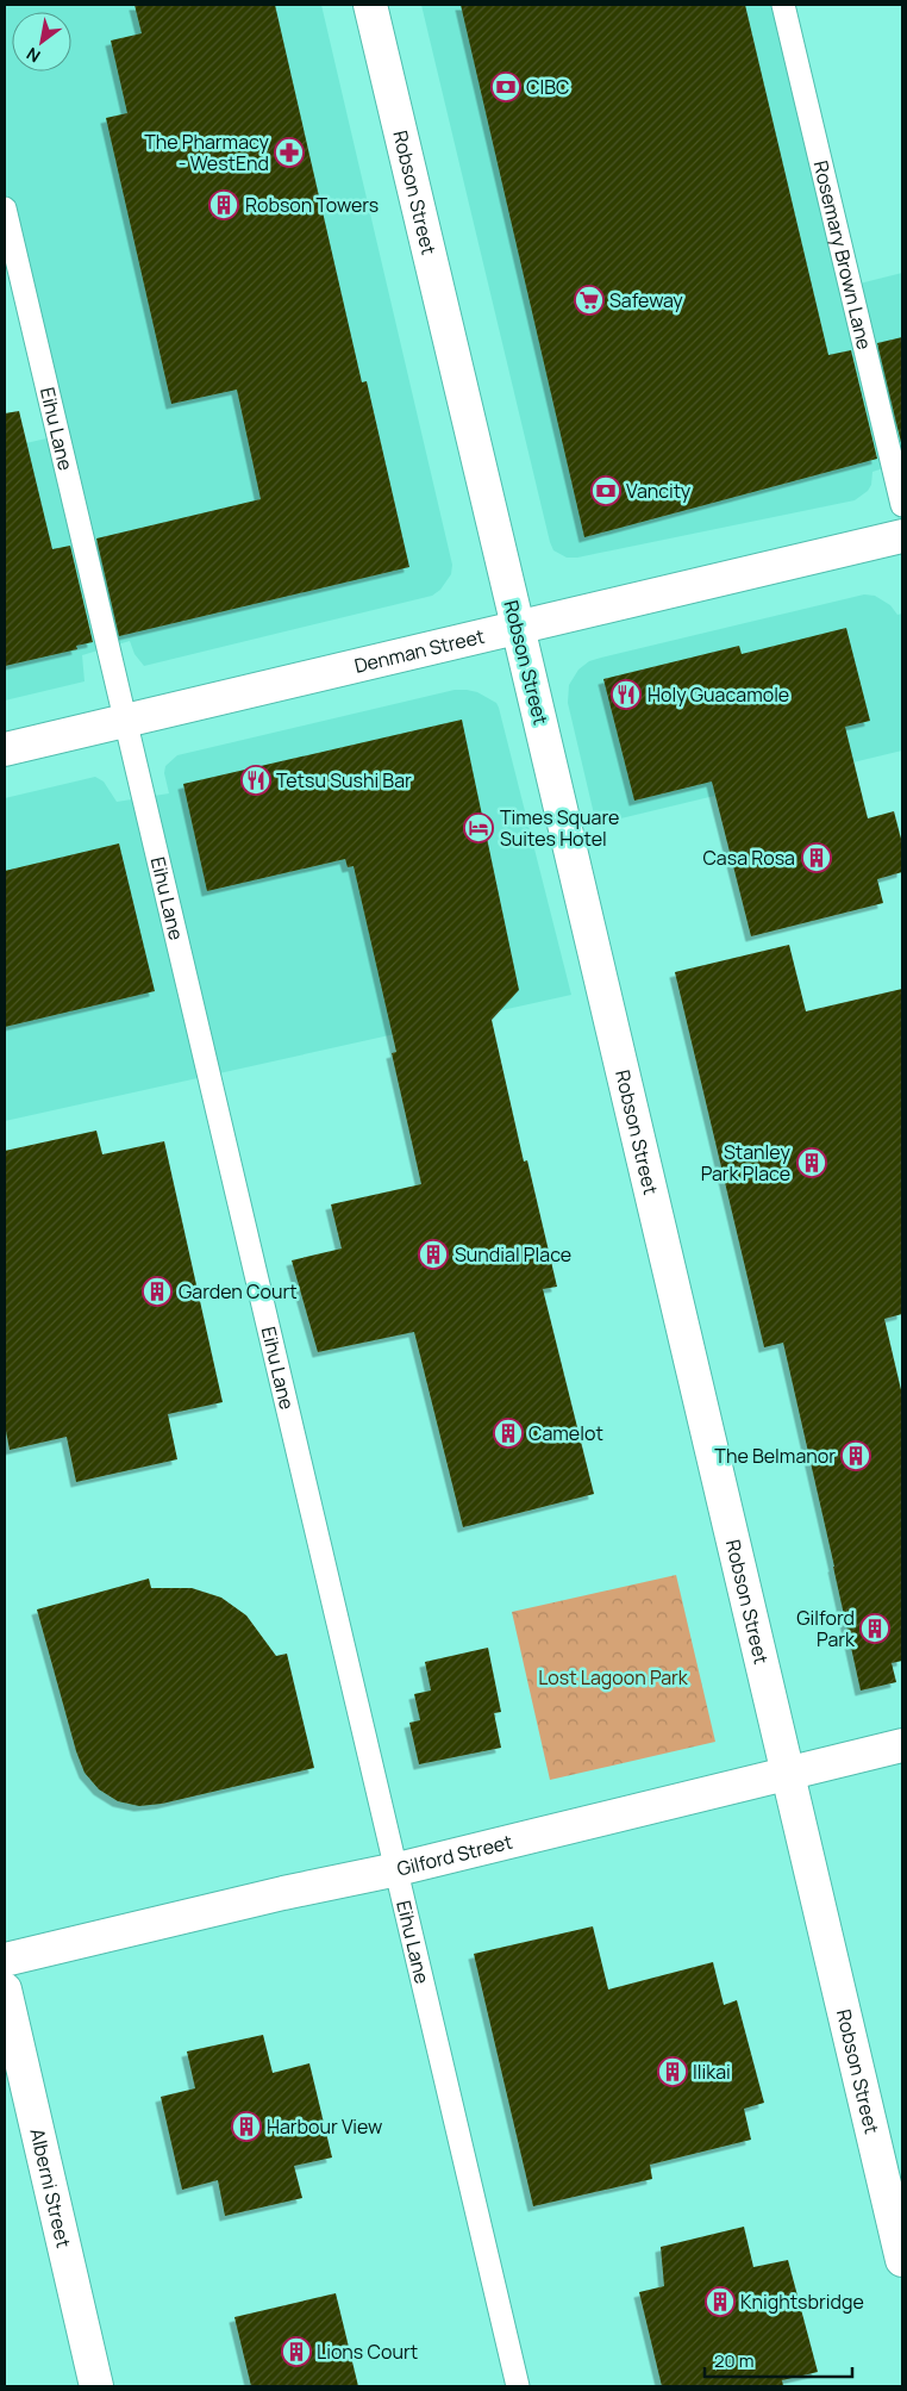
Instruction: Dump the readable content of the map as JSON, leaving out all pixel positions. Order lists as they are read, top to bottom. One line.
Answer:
{"streets":{"street":["Robson Street","Denman Street","Gilford Street","Alberni Street"],"lane":["Rosemary Brown Lane","Eihu Lane"]},"crossings":[["Robson Street","Denman Street"],["Robson Street","Gilford Street"],["Eihu Lane","Denman Street"],["Eihu Lane","Gilford Street"]],"parks":["Lost Lagoon Park"],"places":{"bank":["CIBC","Vancity"],"pharmacy":["The Pharmacy - WestEnd"],"building":["Robson Towers","Casa Rosa","Stanley Park Place","Sundial Place","Garden Court","Camelot","The Belmanor","Gilford Park","Ilikai","Harbour View","Knightsbridge","Lions Court"],"supermarket":["Safeway"],"restaurant":["Holy Guacamole","Tetsu Sushi Bar"],"hotel":["Times Square Suites Hotel"]},"scale_bar":"20 m","north":"bottom left"}
